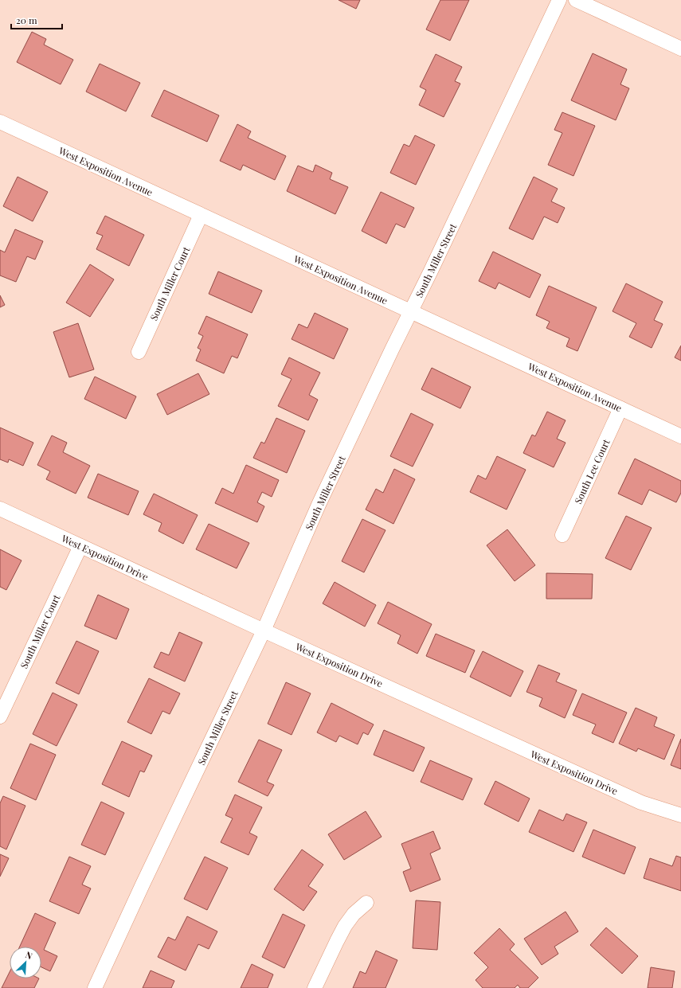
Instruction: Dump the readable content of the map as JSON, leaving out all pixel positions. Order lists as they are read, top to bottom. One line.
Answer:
{"streets":{"street":["West Exposition Avenue","South Miller Street","South Miller Court","South Lee Court","West Exposition Drive"]},"crossings":[["West Exposition Avenue","South Miller Street"],["West Exposition Avenue","South Miller Court"],["West Exposition Avenue","South Lee Court"],["South Miller Street","West Exposition Drive"],["South Miller Court","West Exposition Drive"]],"scale_bar":"20 m","north":"top right"}
